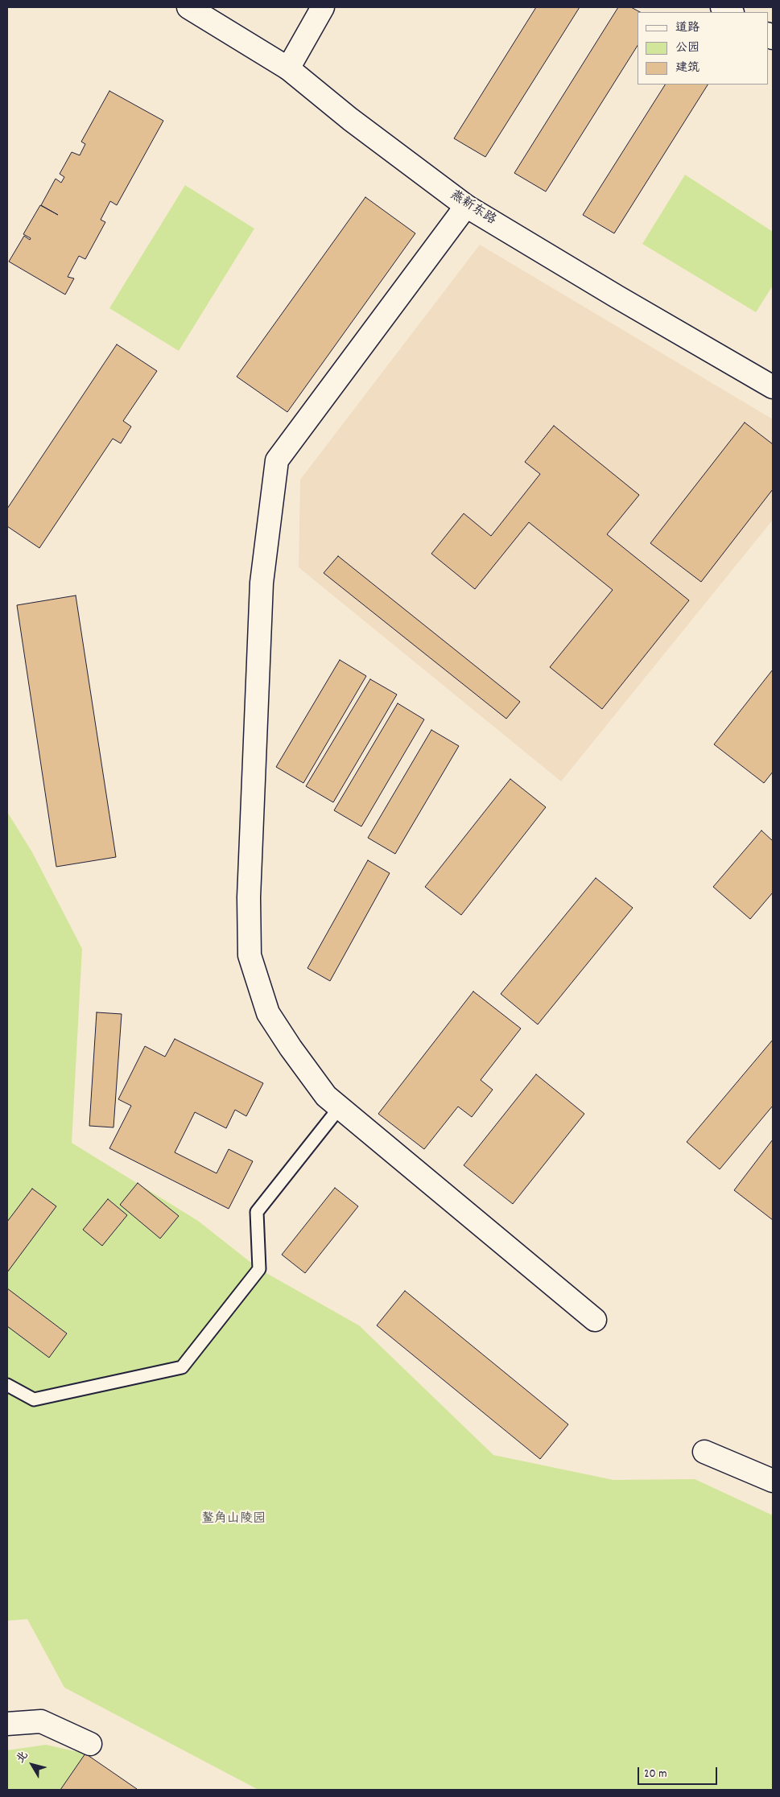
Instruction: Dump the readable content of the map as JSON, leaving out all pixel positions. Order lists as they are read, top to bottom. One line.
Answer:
{"streets":{"street":["燕新东路"]},"parks":["鳌角山陵园"],"legend":["道路","公园","建筑"],"scale_bar":"20 m","north":"top left"}
